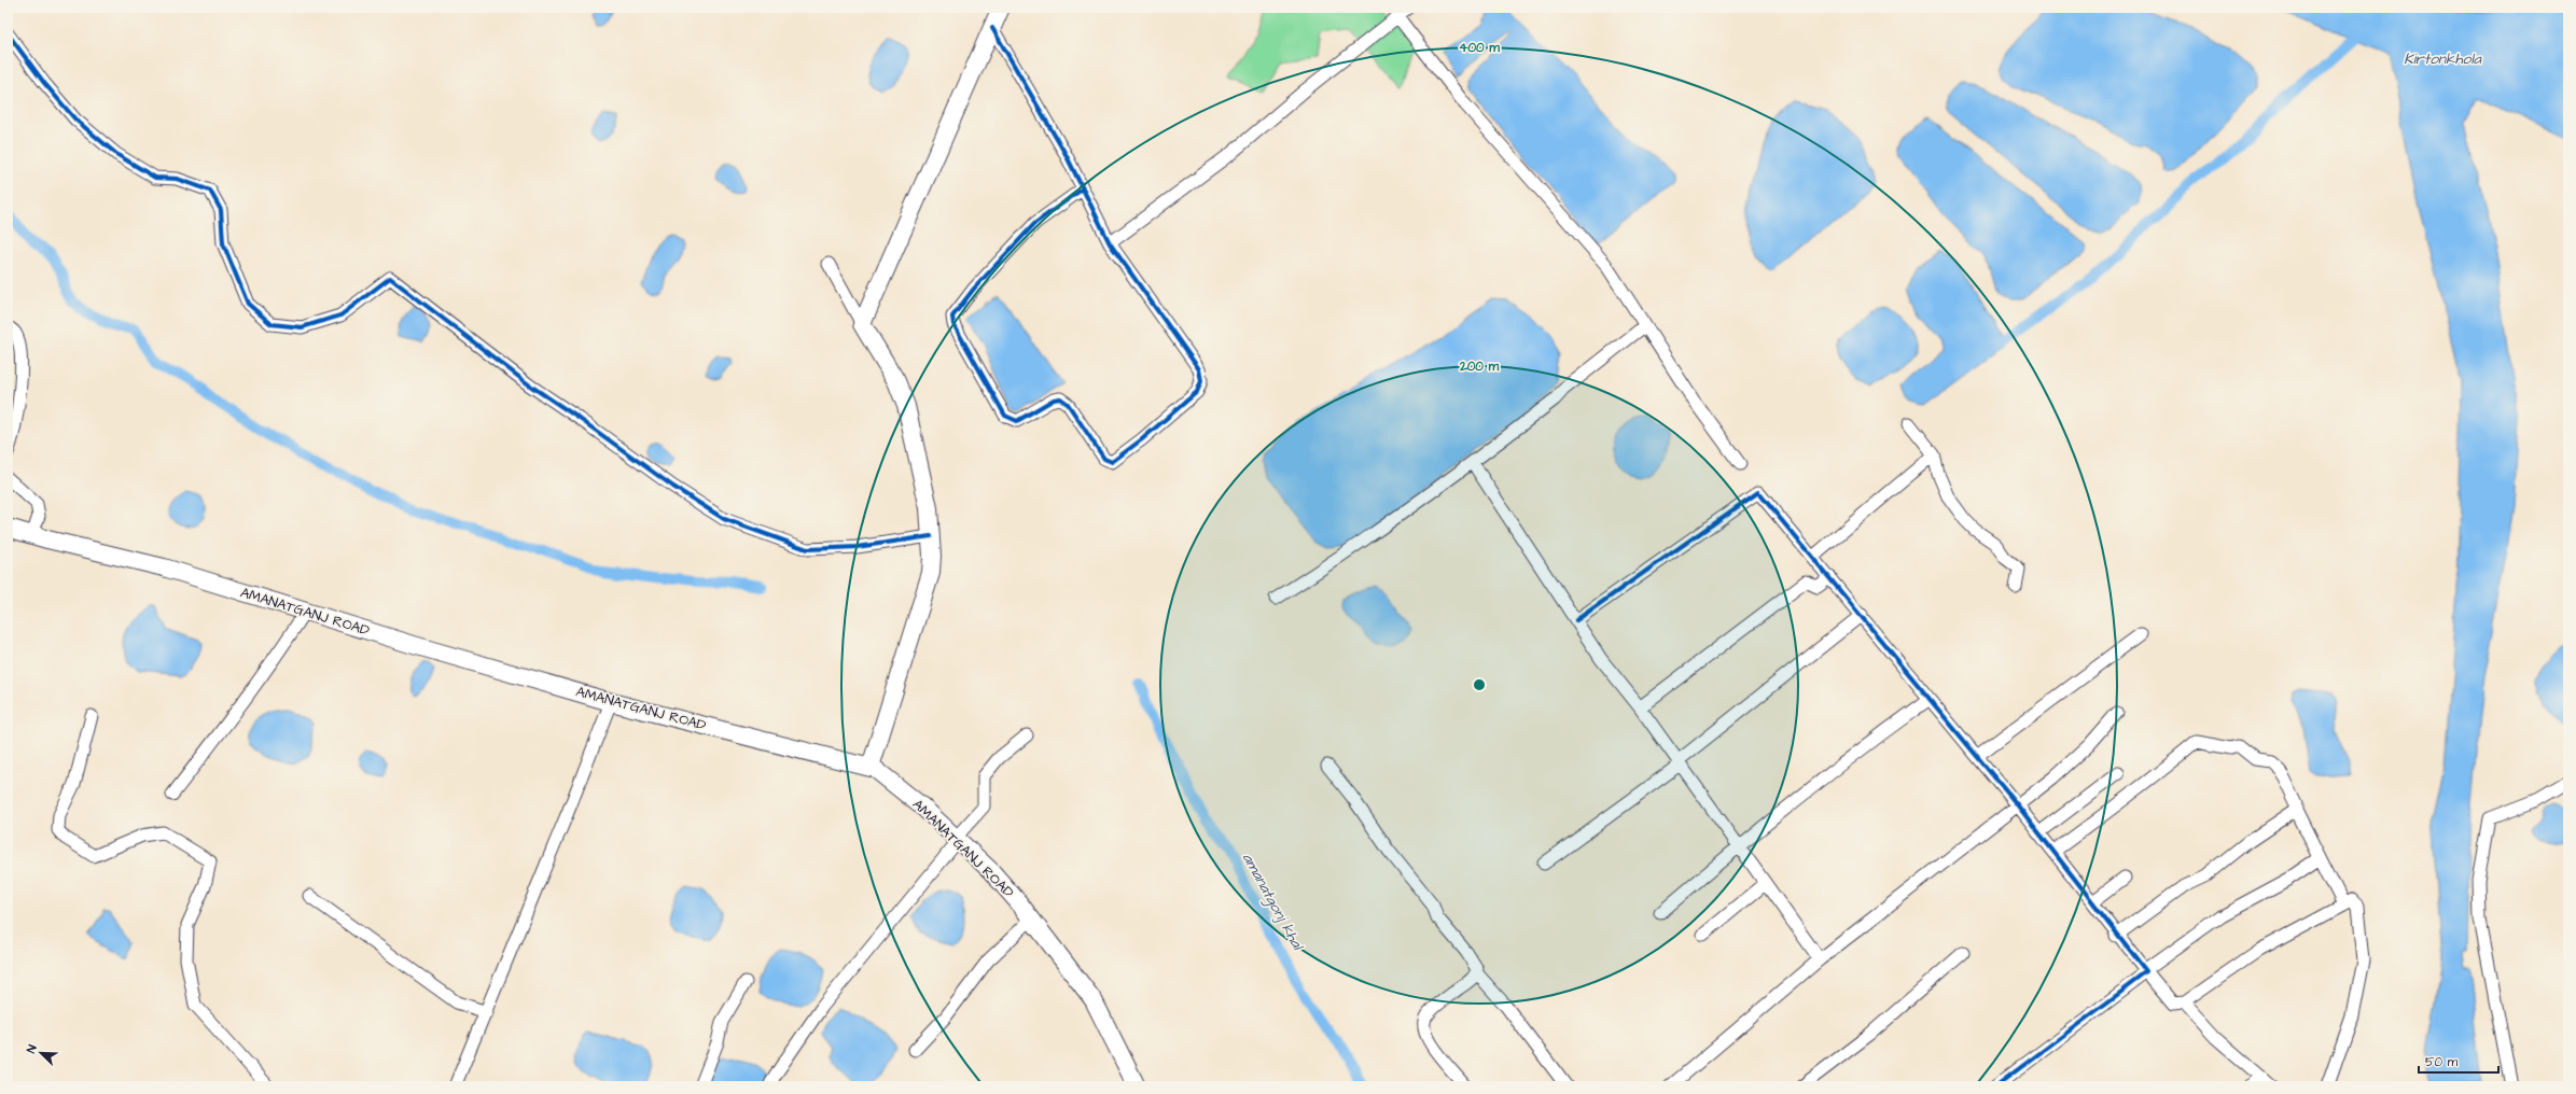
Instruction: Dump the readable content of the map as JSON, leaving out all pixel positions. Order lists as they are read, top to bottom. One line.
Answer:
{"streets":{"main road":["AMANATGANJ ROAD"]},"water":["Kirtonkhola","amanatgonj khal"],"scale_bar":"50 m","north":"top left","rings":["400 m","200 m"]}
